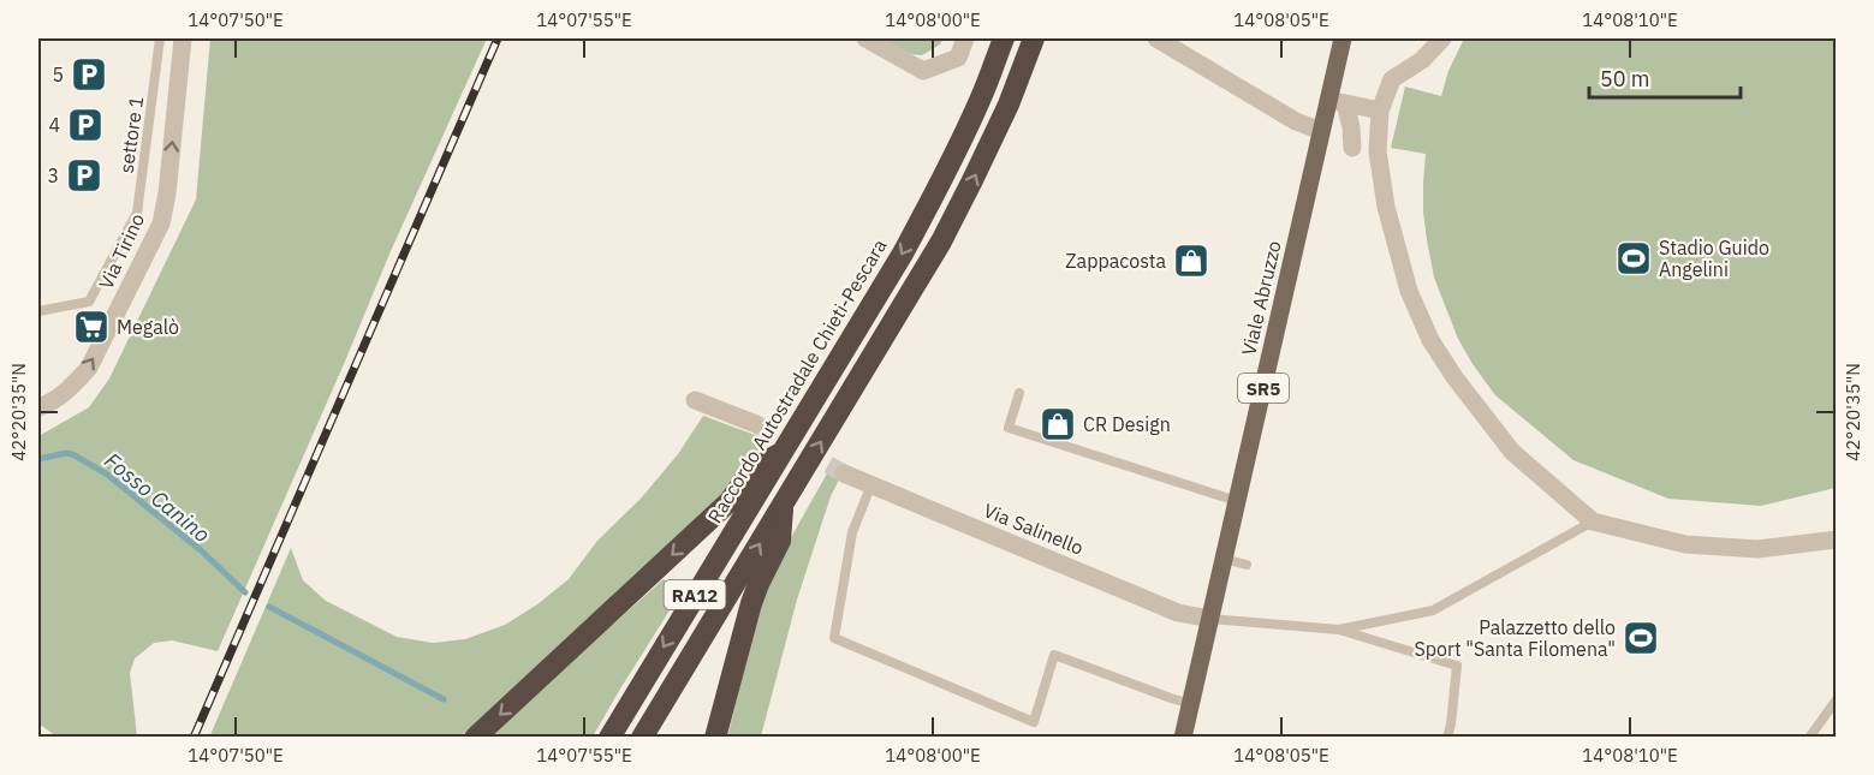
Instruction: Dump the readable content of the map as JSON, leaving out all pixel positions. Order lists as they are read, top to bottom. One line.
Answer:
{"streets":{"highway":["Raccordo Autostradale Chieti-Pescara","RA12"],"main road":["Viale Abruzzo","SR5"],"street":["Via Tirino","Via Salinello"],"lane":["settore 1"]},"crossings":[["Viale Abruzzo","Via Salinello"]],"one_way":["Via Tirino"],"water":["Fosso Canino"],"places":{"parking":["5","4","3"],"sports":["Stadio Guido Angelini","Palazzetto dello Sport \"Santa Filomena\""],"shop":["Zappacosta","CR Design"],"supermarket":["Megalò"]},"scale_bar":"50 m","coordinates":["14°07'50\"E","14°07'55\"E","14°08'00\"E","14°08'05\"E","14°08'10\"E","42°20'35\"N"]}
